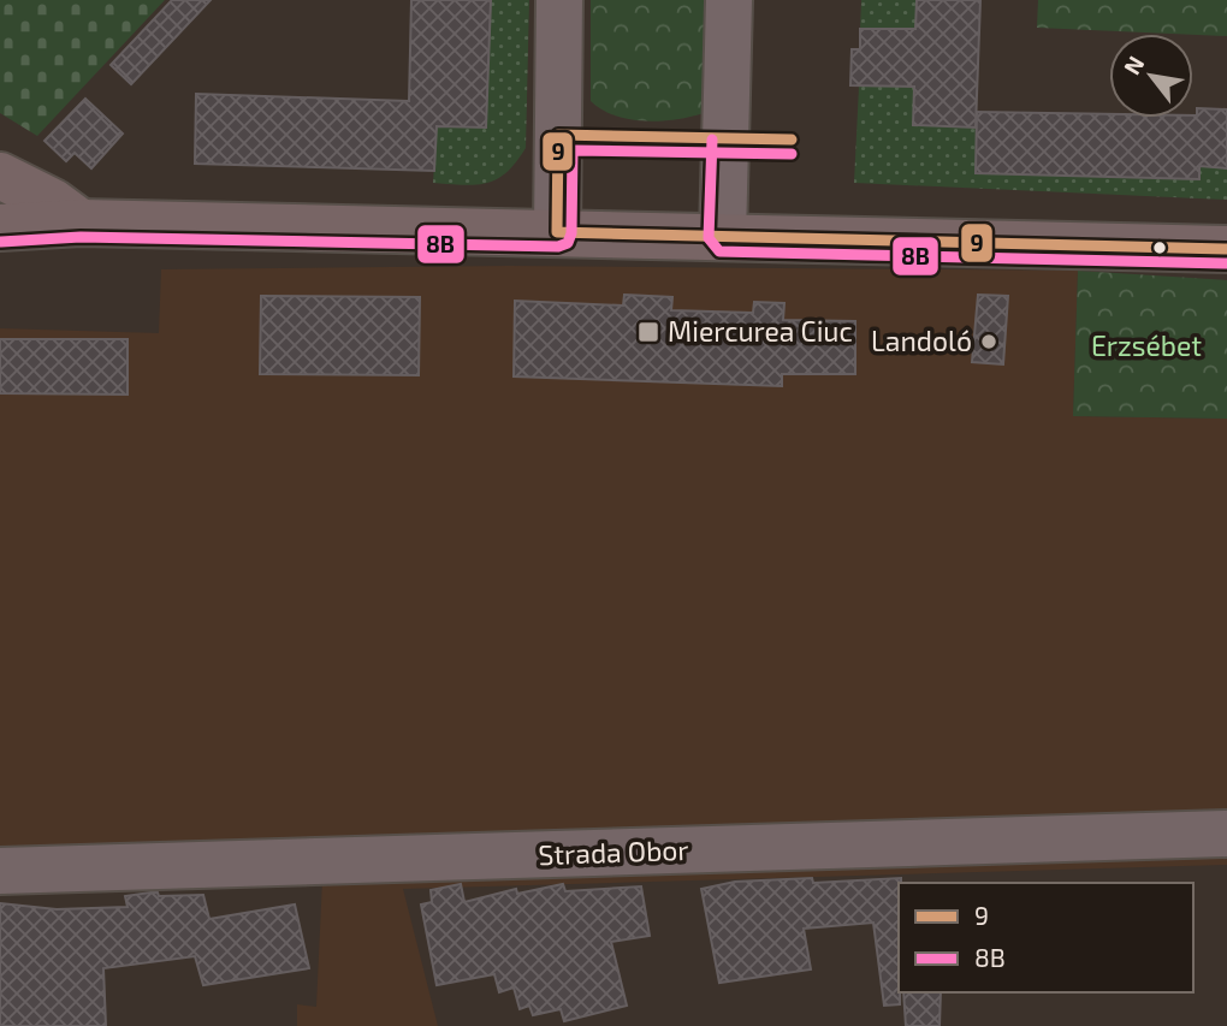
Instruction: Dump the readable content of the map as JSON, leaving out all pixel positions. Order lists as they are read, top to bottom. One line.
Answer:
{"streets":{"street":["Strada Obor"]},"parks":["Erzsébet"],"places":{"transit":["Miercurea Ciuc"],"other":["Landoló"]},"lines":["transit line 9","transit line 8B"],"legend":["9","8B"],"north":"top left"}
